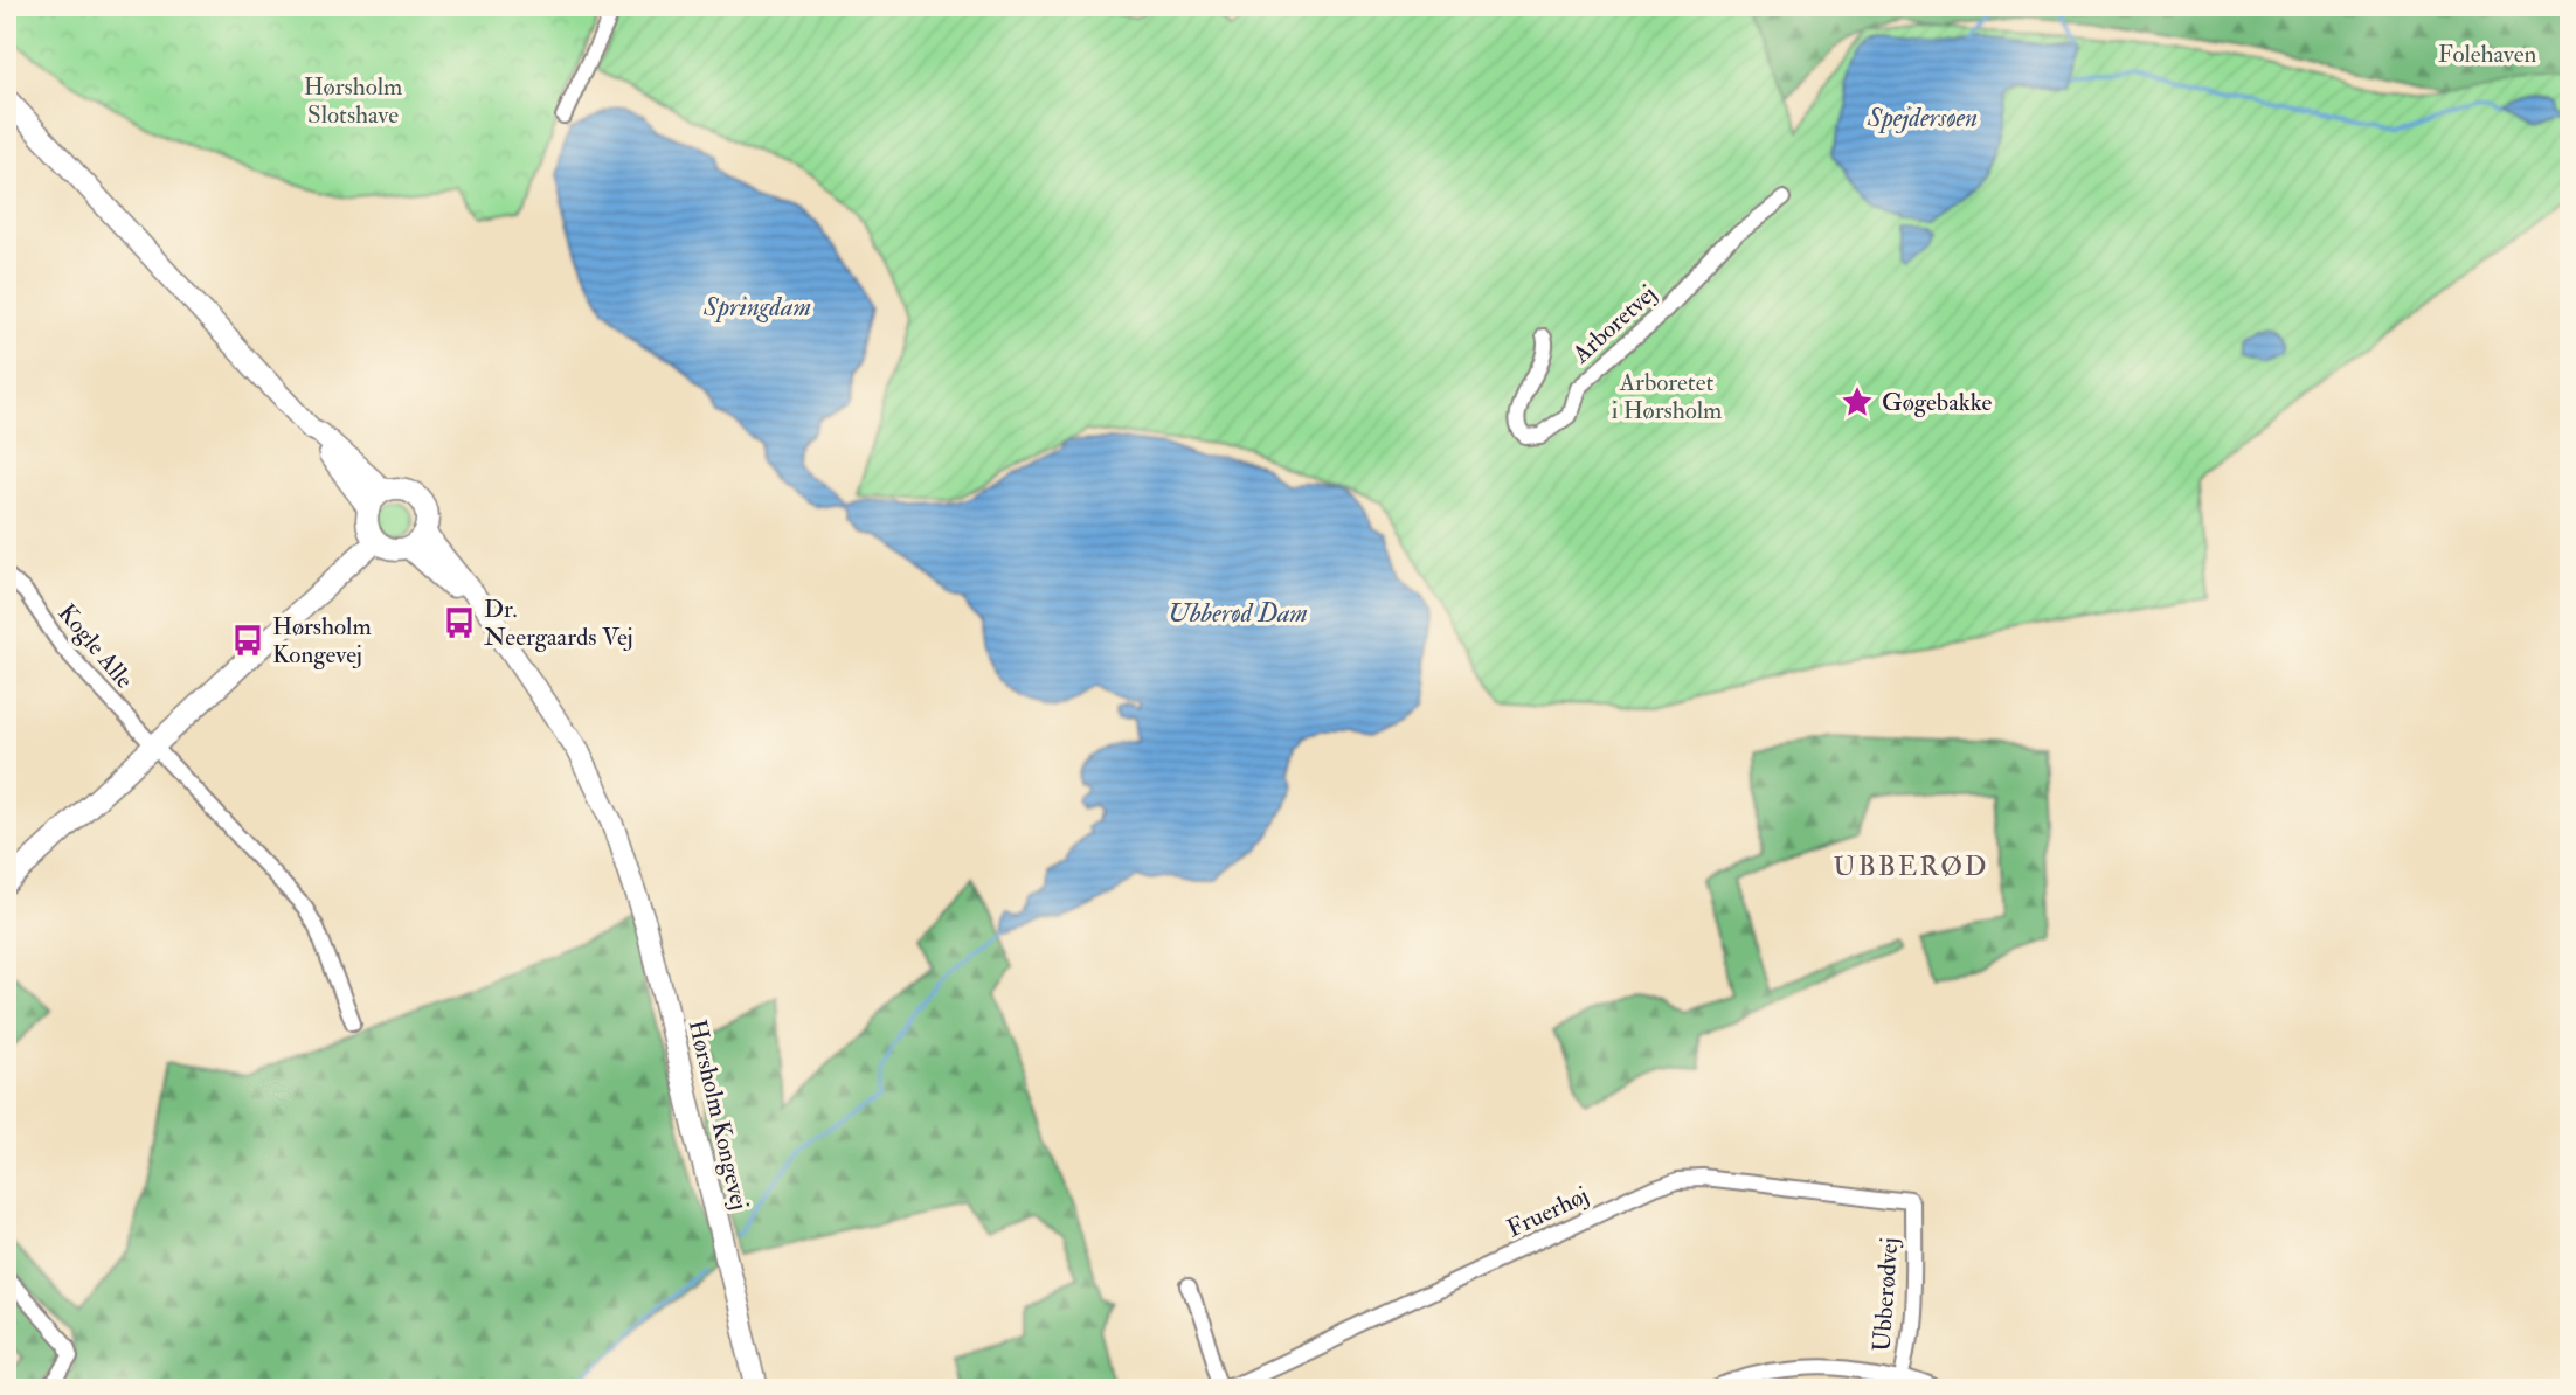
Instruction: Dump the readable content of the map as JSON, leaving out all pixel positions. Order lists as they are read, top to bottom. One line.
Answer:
{"streets":{"main road":["Hørsholm Kongevej"],"street":["Arboretvej","Kogle Alle","Fruerhøj","Ubberødvej"]},"crossings":[["Fruerhøj","Ubberødvej"]],"districts":["UBBERØD"],"water":["Spejdersøen","Springdam","Ubberød Dam"],"parks":["Folehaven","Hørsholm Slotshave","Arboretet i Hørsholm"],"places":{"place":["Gøgebakke"],"bus stop":["Dr. Neergaards Vej","Hørsholm Kongevej"]}}
